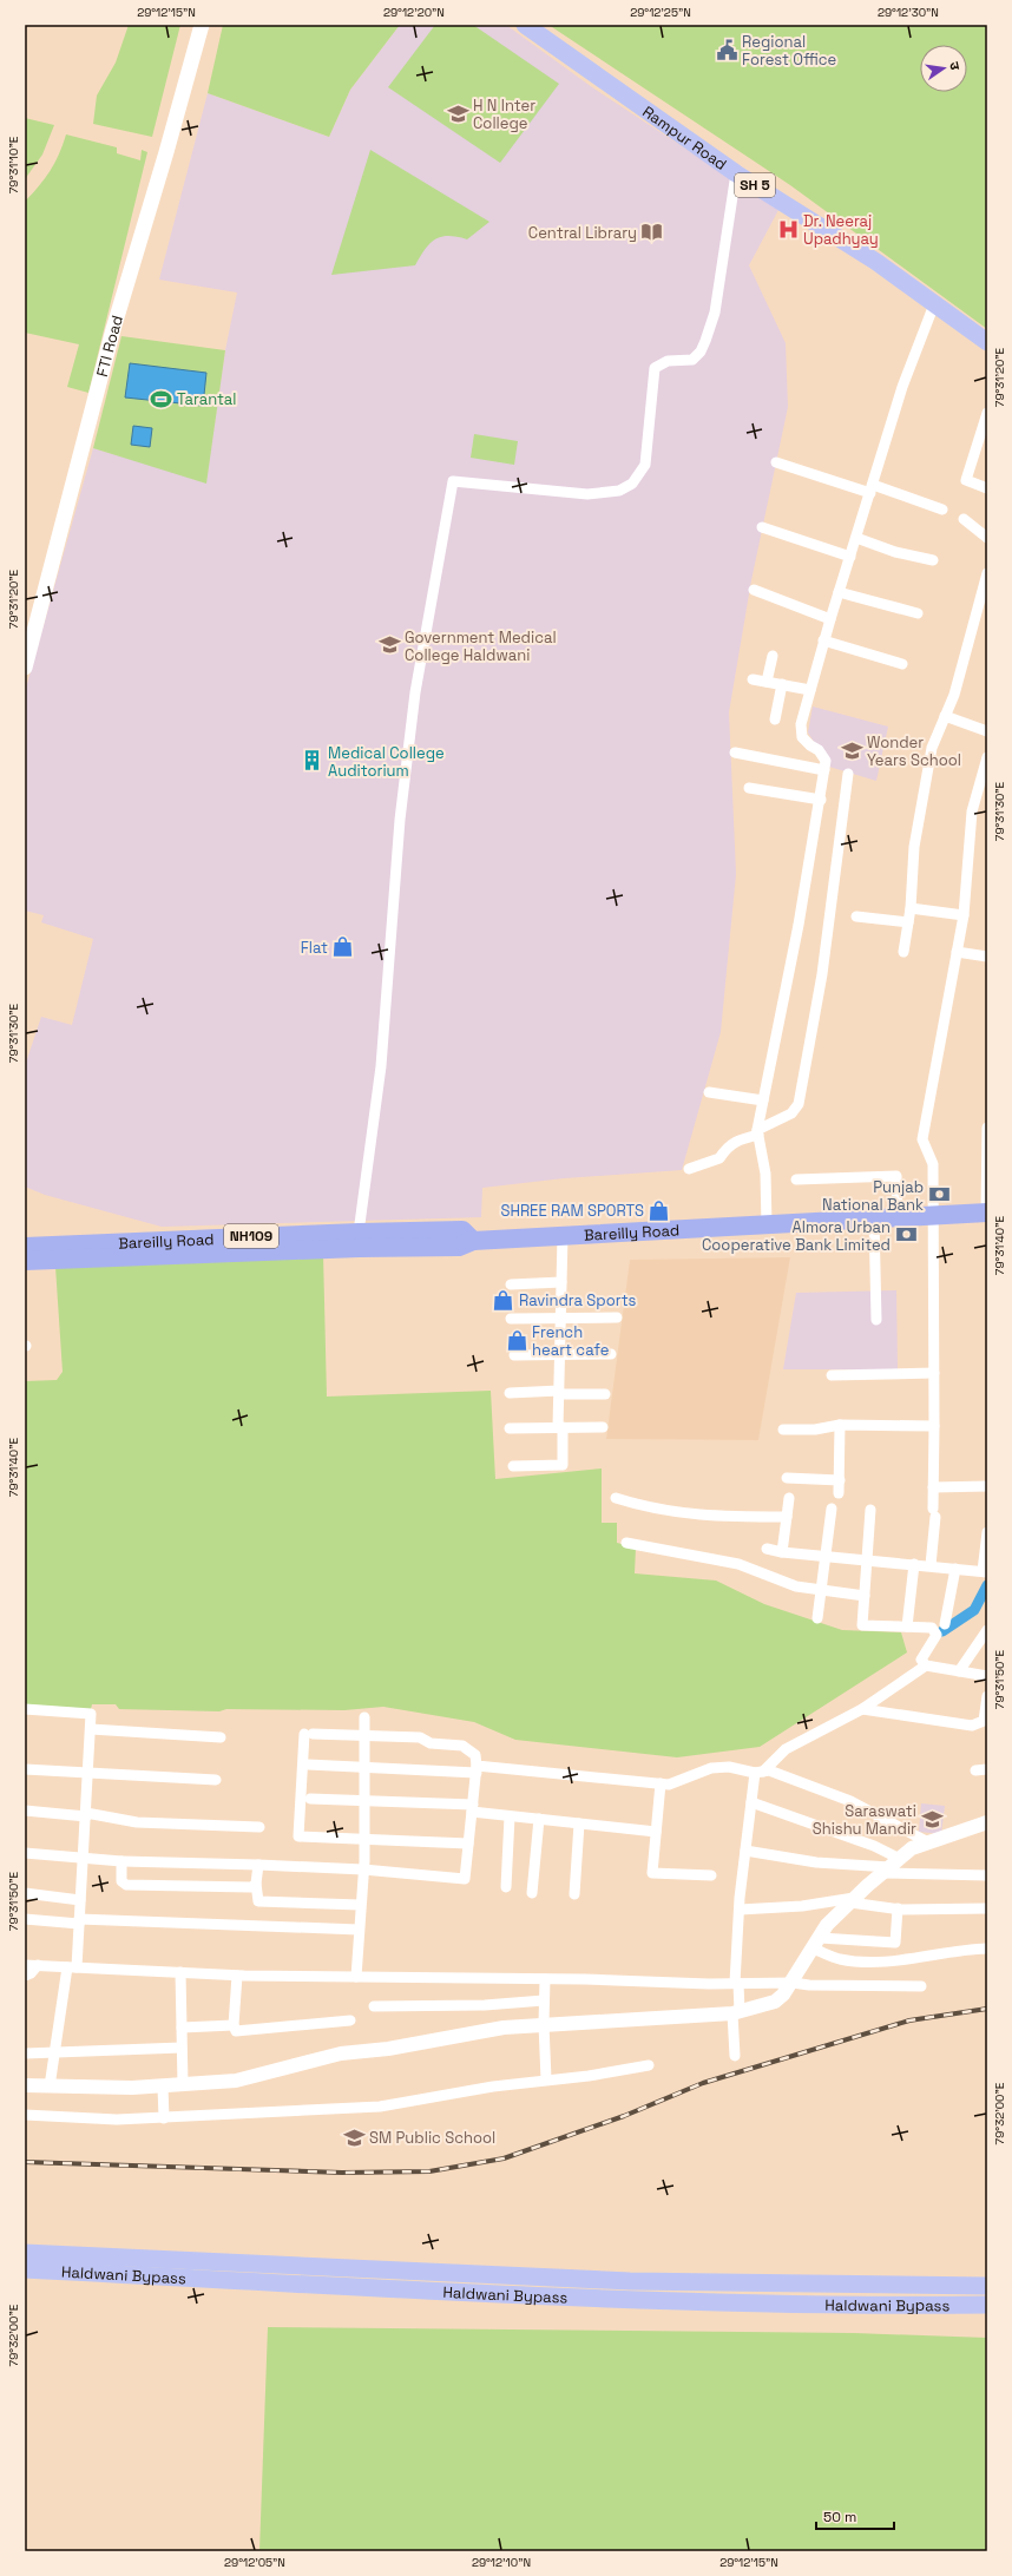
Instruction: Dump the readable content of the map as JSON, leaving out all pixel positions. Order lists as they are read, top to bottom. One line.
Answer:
{"streets":{"highway":["Bareilly Road","NH109"],"main road":["Rampur Road","SH 5","FTI Road","Haldwani Bypass"]},"places":{"public building":["Regional Forest Office"],"school or university":["H N Inter College","Government Medical College Haldwani","Wonder Years School","Saraswati Shishu Mandir","SM Public School"],"hospital":["Dr. Neeraj Upadhyay"],"library":["Central Library"],"sports":["Tarantal"],"building":["Medical College Auditorium"],"shop":["Flat","SHREE RAM SPORTS","Ravindra Sports","French heart cafe"],"bank":["Punjab National Bank","Almora Urban Cooperative Bank Limited"]},"scale_bar":"50 m","north":"right","coordinates":["29°12'15\"N","29°12'20\"N","29°12'25\"N","29°12'30\"N","79°31'10\"E","79°31'20\"E","79°31'30\"E","79°31'40\"E","79°31'50\"E","79°32'00\"E","29°12'05\"N","29°12'10\"N"]}
